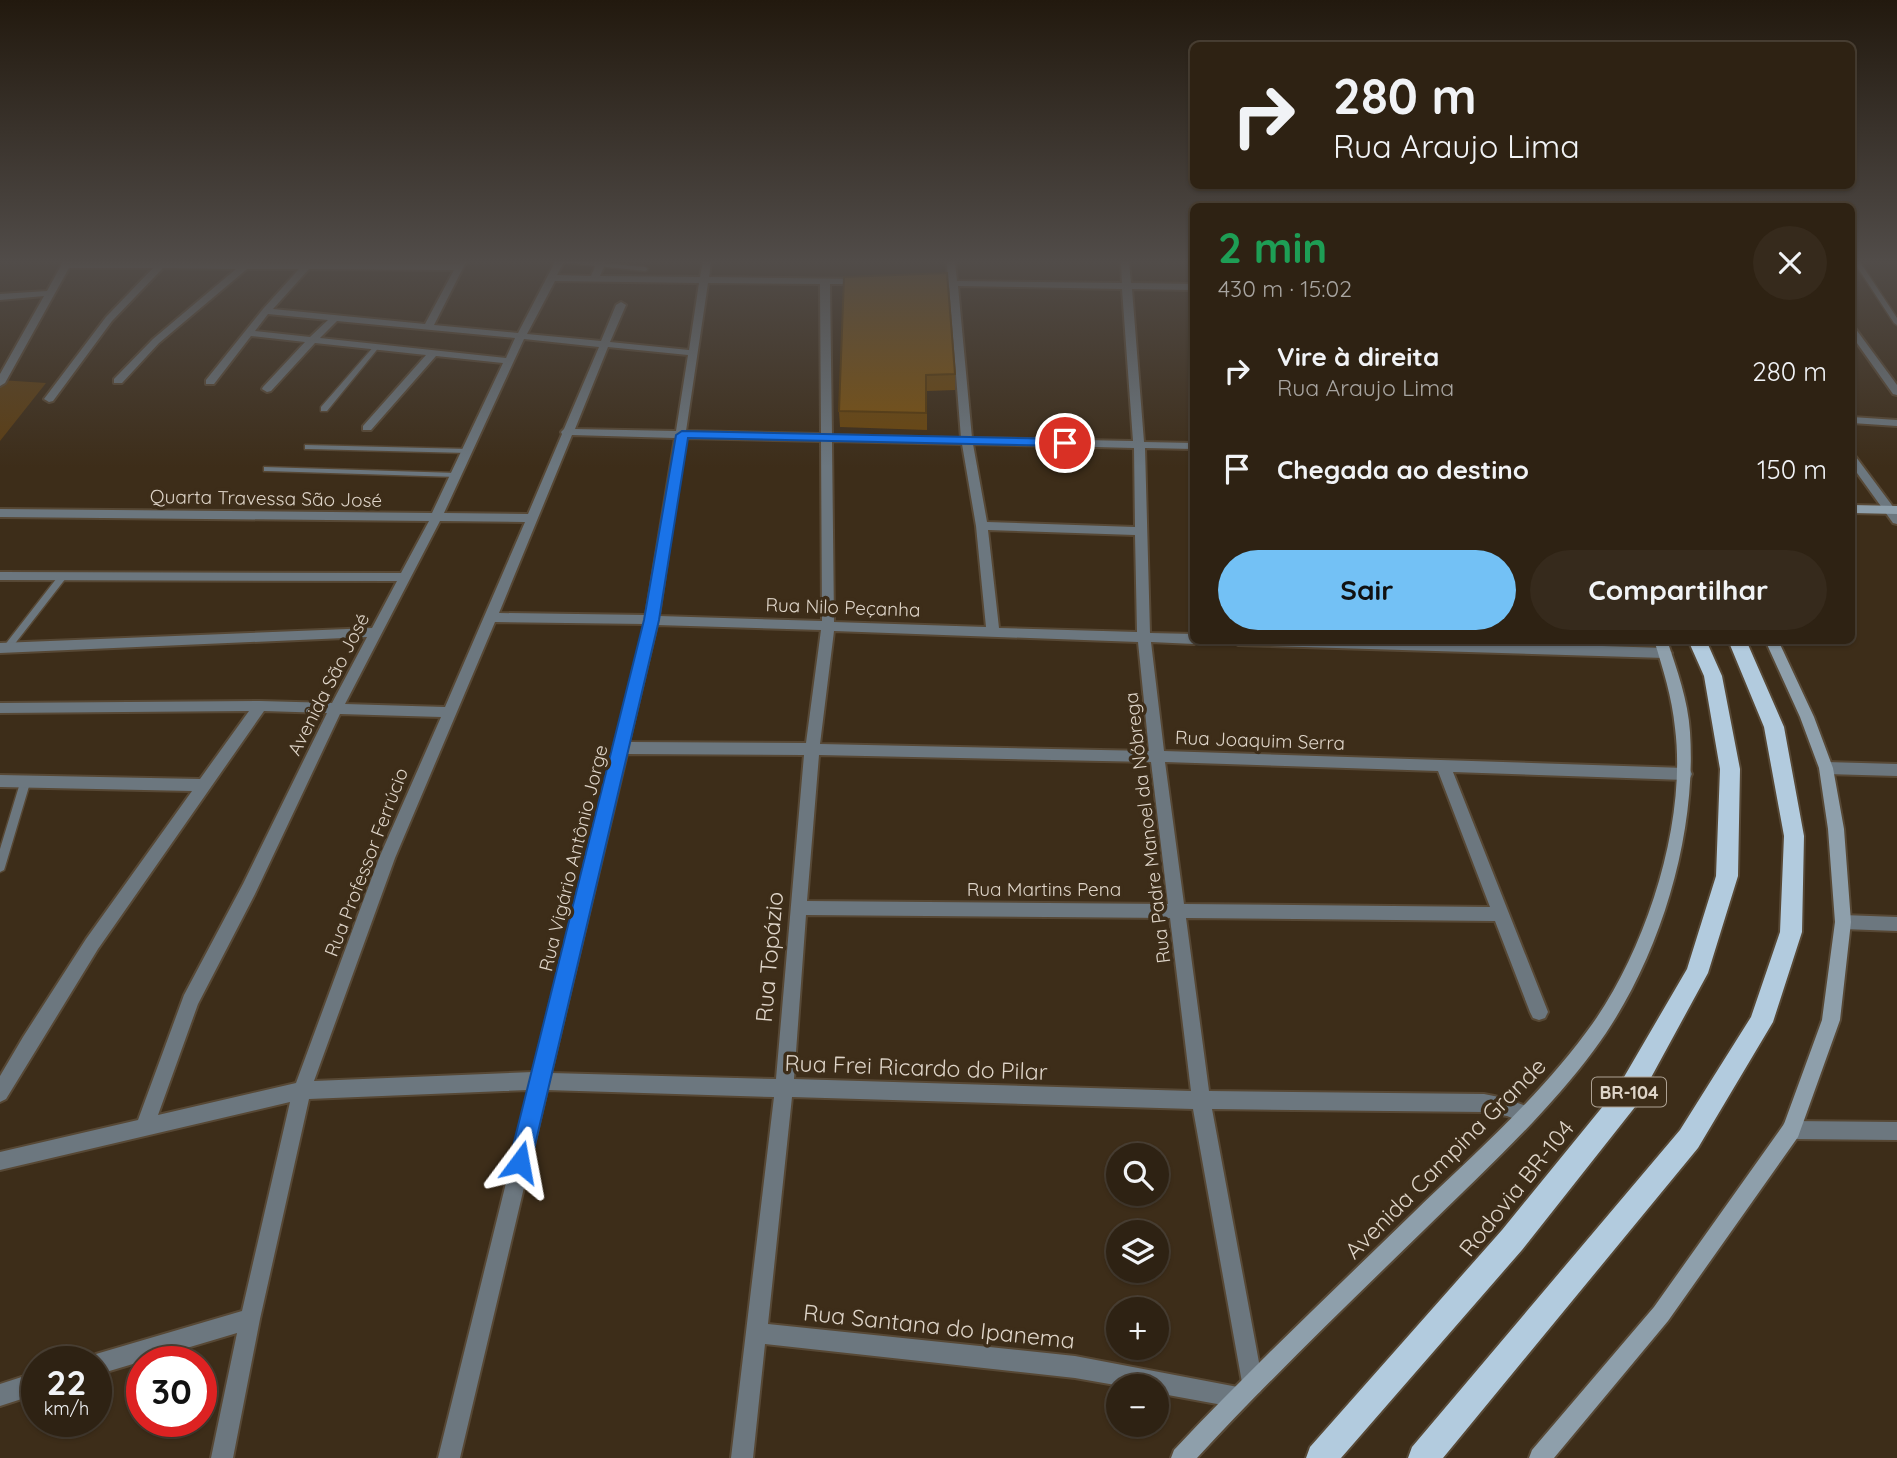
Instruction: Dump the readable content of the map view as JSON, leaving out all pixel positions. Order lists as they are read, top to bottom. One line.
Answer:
{"streets":{"highway":["BR-104","Rodovia BR-104"],"main road":["Avenida Campina Grande"],"street":["Quarta Travessa São José","Rua Nilo Peçanha","Avenida São José","Rua Joaquim Serra","Rua Padre Manoel da Nóbrega","Rua Vigário Antônio Jorge","Rua Professor Ferrúcio","Rua Martins Pena","Rua Topázio","Rua Frei Ricardo do Pilar","Rua Santana do Ipanema"]},"crossings":[["Quarta Travessa São José","Avenida São José"],["Quarta Travessa São José","Rua Professor Ferrúcio"],["Rua Nilo Peçanha","Rua Padre Manoel da Nóbrega"],["Rua Nilo Peçanha","Rua Vigário Antônio Jorge"],["Rua Nilo Peçanha","Rua Professor Ferrúcio"],["Rua Nilo Peçanha","Rua Topázio"],["Avenida São José","Rua Frei Ricardo do Pilar"],["Rua Joaquim Serra","Rua Padre Manoel da Nóbrega"],["Rua Joaquim Serra","Rua Vigário Antônio Jorge"],["Rua Joaquim Serra","Rua Topázio"],["Rua Joaquim Serra","Avenida Campina Grande"],["Rua Padre Manoel da Nóbrega","Rua Martins Pena"],["Rua Padre Manoel da Nóbrega","Rua Frei Ricardo do Pilar"],["Rua Padre Manoel da Nóbrega","Avenida Campina Grande"],["Rua Padre Manoel da Nóbrega","Rua Santana do Ipanema"],["Rua Vigário Antônio Jorge","Rua Frei Ricardo do Pilar"],["Rua Professor Ferrúcio","Rua Frei Ricardo do Pilar"],["Rua Martins Pena","Rua Topázio"],["Rua Topázio","Rua Frei Ricardo do Pilar"],["Rua Topázio","Rua Santana do Ipanema"],["Rua Frei Ricardo do Pilar","Avenida Campina Grande"],["Avenida Campina Grande","Rua Santana do Ipanema"]],"page":{"turn":["280 m","Rua Araujo Lima"],"heading":["2 min","430 m · 15:02"],"list":[{"name":"Vire à direita","note":"Rua Araujo Lima","value":"280 m"},{"name":"Chegada ao destino","value":"150 m"}],"buttons":["Sair","Compartilhar"],"map_buttons":["+","−"],"speed":"22 km/h","limit":"30"}}
